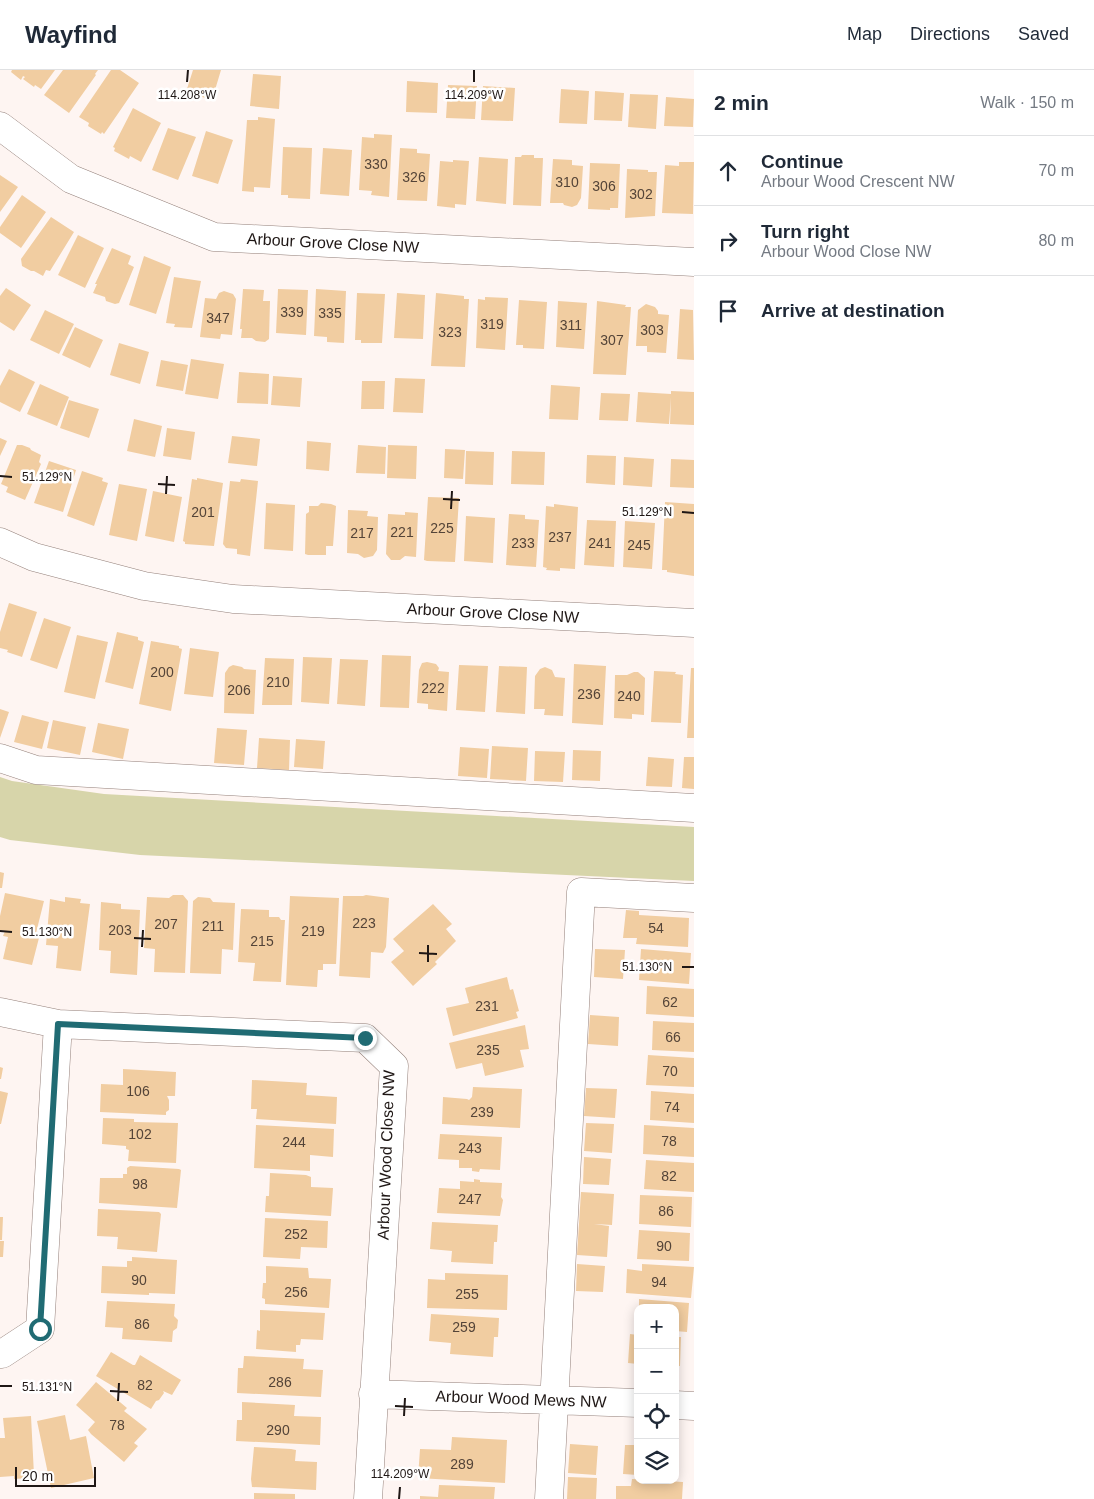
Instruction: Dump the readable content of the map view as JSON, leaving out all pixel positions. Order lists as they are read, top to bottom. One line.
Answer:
{"streets":{"street":["Arbour Grove Close NW","Arbour Wood Close NW","Arbour Wood Mews NW"]},"crossings":[["Arbour Wood Close NW","Arbour Wood Mews NW"]],"house_numbers":["330","326","310","306","302","339","335","347","319","311","303","323","307","201","225","221","217","237","233","241","245","200","210","222","206","236","240","223","207","211","54","203","219","215","62","231","66","235","70","106","74","239","102","78","244","243","82","98","247","86","252","90","90","94","256","255","86","259","286","82","78","290","289"],"scale_bar":"20 m","page":{"header":"Wayfind","nav":["Map","Directions","Saved"],"heading":["2 min","Walk · 150 m"],"list":[["Continue","Arbour Wood Crescent NW","70 m"],["Turn right","Arbour Wood Close NW","80 m"],"Arrive at destination"],"map_buttons":["+","−"],"scale":"20 m"},"coordinates":["114.208°W","114.209°W","51.129°N","51.130°N","51.131°N"]}
